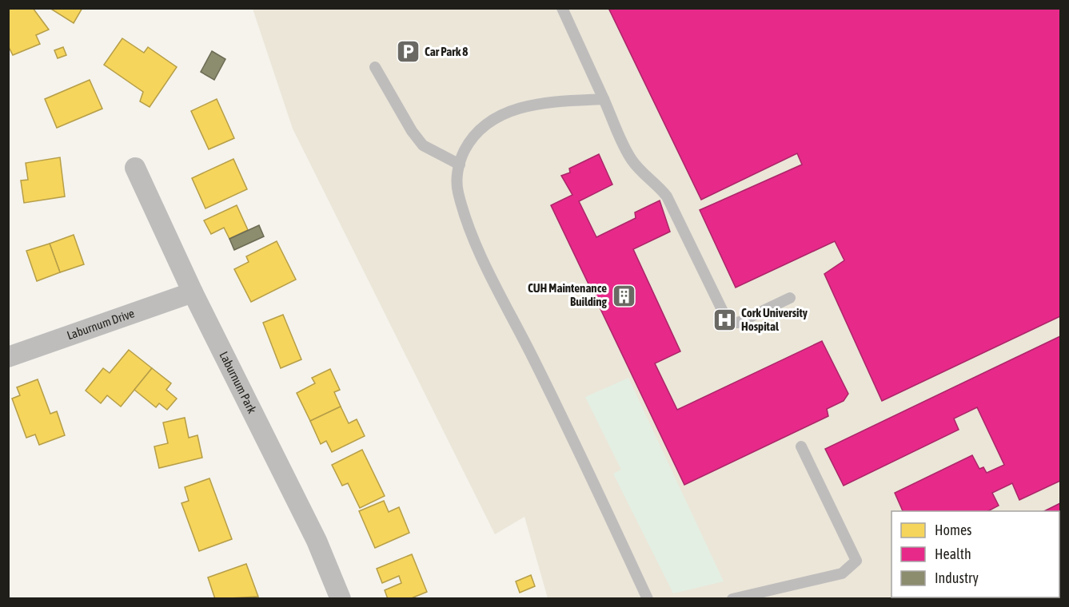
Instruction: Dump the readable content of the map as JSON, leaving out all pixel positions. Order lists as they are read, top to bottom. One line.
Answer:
{"streets":{"street":["Laburnum Drive","Laburnum Park"]},"crossings":[["Laburnum Drive","Laburnum Park"]],"places":{"parking":["Car Park 8"],"building":["CUH Maintenance Building"],"hospital":["Cork University Hospital"]},"legend":["Homes","Health","Industry"]}
